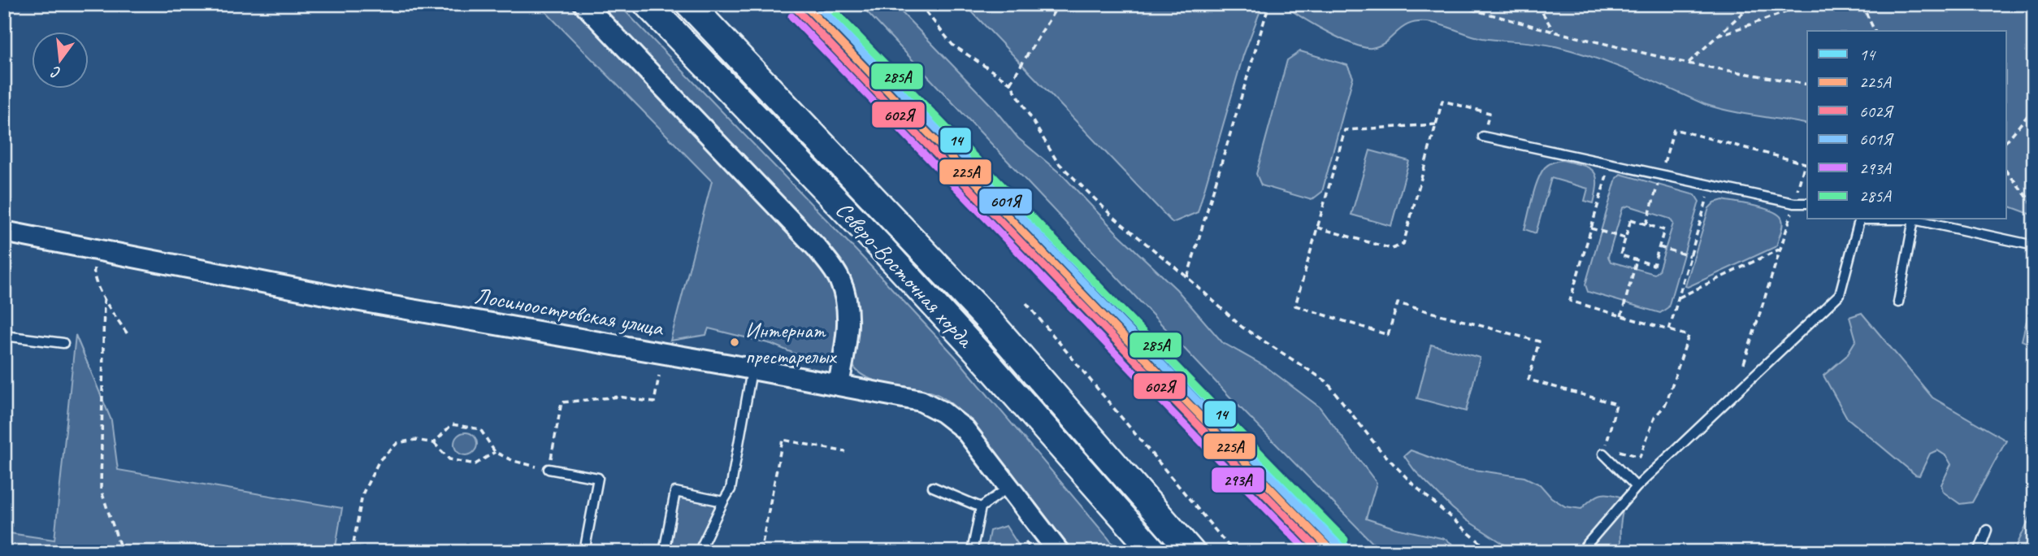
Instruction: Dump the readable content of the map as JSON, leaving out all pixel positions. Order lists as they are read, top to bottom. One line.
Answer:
{"streets":{"main road":["Северо-Восточная хорда"],"street":["Лосиноостровская улица"]},"places":["Интернат престарелых"],"lines":["transit line 14","transit line 225А","transit line 601Я","transit line 285А","transit line 602Я","transit line 293А"],"legend":["14","225А","602Я","601Я","293А","285А"],"north":"bottom"}
